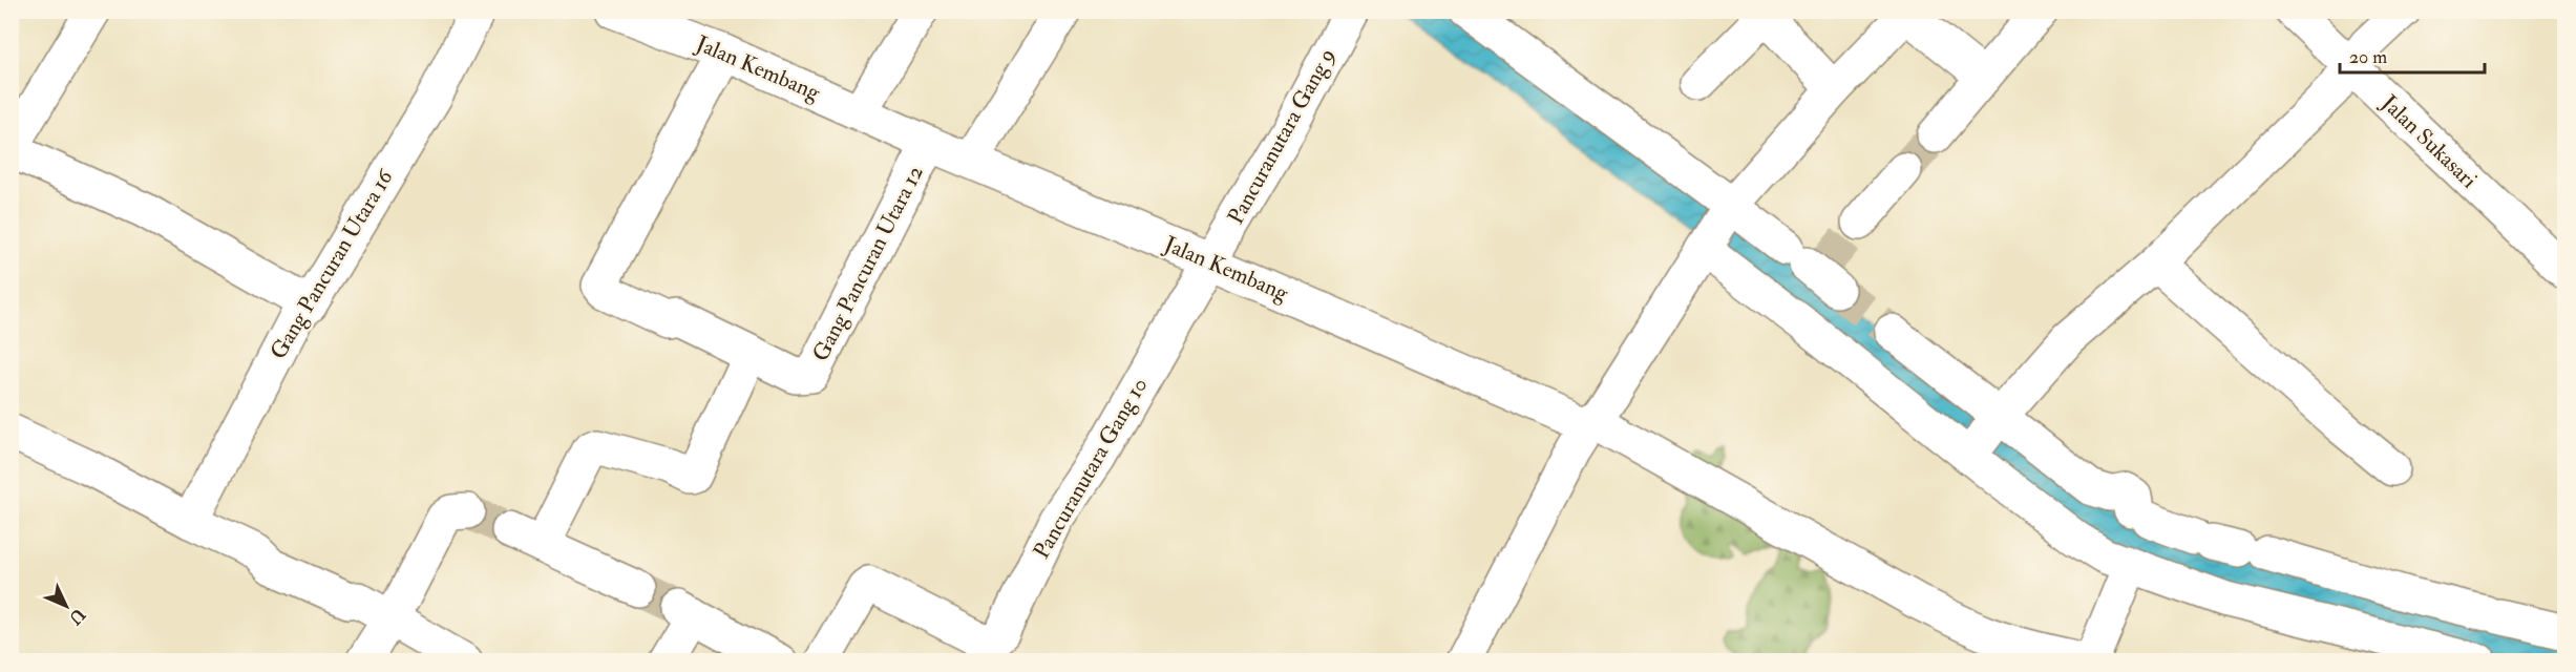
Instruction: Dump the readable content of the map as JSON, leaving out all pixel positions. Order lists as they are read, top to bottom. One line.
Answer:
{"streets":{"street":["Jalan Kembang","Pancuranutara Gang 9","Jalan Sukasari","Gang Pancuran Utara 12","Gang Pancuran Utara 16","Pancuranutara Gang 10"]},"crossings":[["Jalan Kembang","Pancuranutara Gang 9"],["Jalan Kembang","Gang Pancuran Utara 12"],["Jalan Kembang","Pancuranutara Gang 10"],["Pancuranutara Gang 9","Pancuranutara Gang 10"]],"scale_bar":"20 m","north":"bottom right"}
